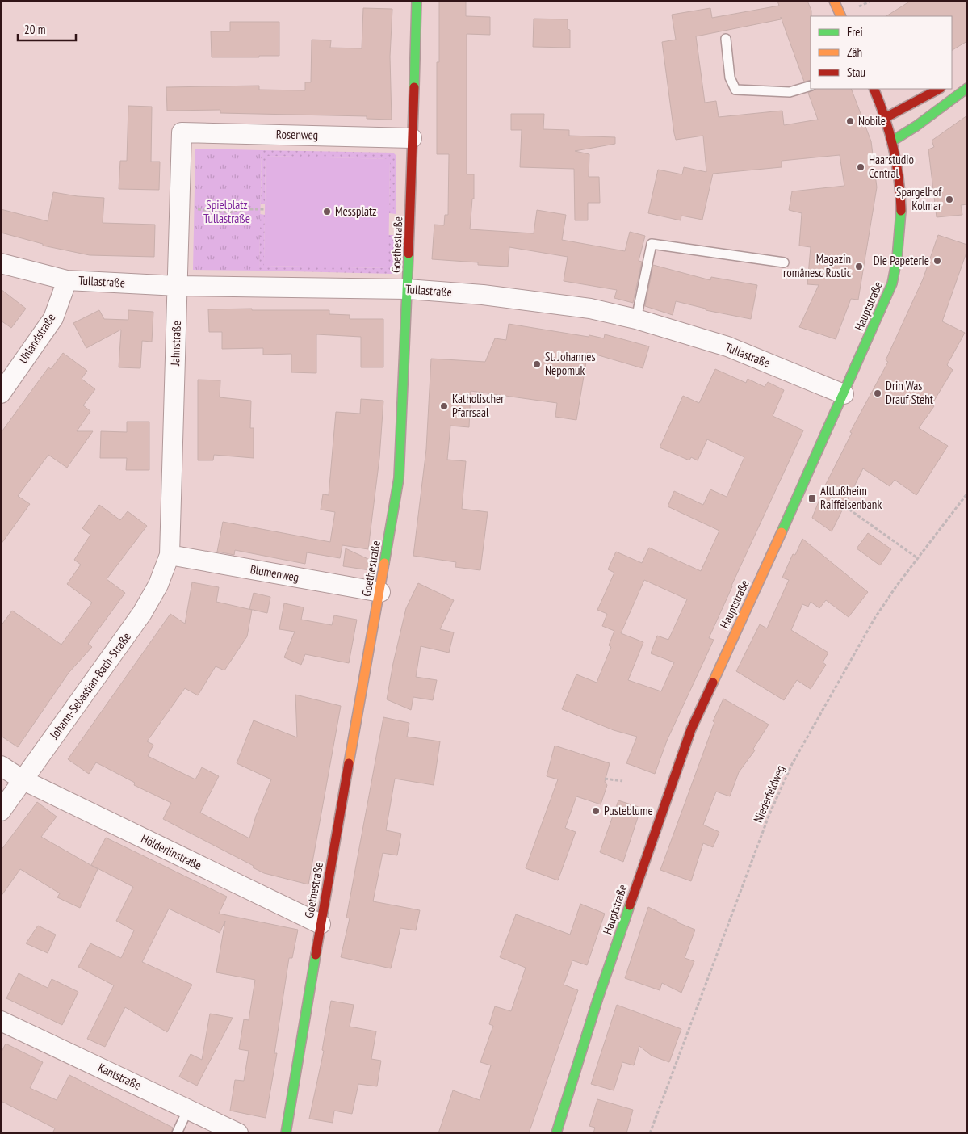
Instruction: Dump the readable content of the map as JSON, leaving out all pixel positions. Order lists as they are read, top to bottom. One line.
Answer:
{"streets":{"street":["Rosenweg","Goethestraße","Tullastraße","Hauptstraße","Uhlandstraße","Jahnstraße","Blumenweg","Johann-Sebastian-Bach-Straße","Hölderlinstraße","Kantstraße"],"path":["Niederfeldweg"]},"crossings":[["Rosenweg","Goethestraße"],["Rosenweg","Jahnstraße"],["Goethestraße","Tullastraße"],["Goethestraße","Blumenweg"],["Goethestraße","Hölderlinstraße"],["Tullastraße","Hauptstraße"],["Tullastraße","Uhlandstraße"],["Tullastraße","Jahnstraße"],["Jahnstraße","Blumenweg"],["Jahnstraße","Johann-Sebastian-Bach-Straße"],["Blumenweg","Johann-Sebastian-Bach-Straße"],["Johann-Sebastian-Bach-Straße","Hölderlinstraße"]],"parks":["Spielplatz Tullastraße"],"places":{"other":["Nobile","Haarstudio Central","Spargelhof Kolmar","Messplatz","Die Papeterie","Magazin românesc Rustic","St. Johannes Nepomuk","Drin Was Drauf Steht","Katholischer Pfarrsaal","Pusteblume"],"transit":["Altlußheim Raiffeisenbank"]},"legend":["Frei","Zäh","Stau"],"scale_bar":"20 m"}
